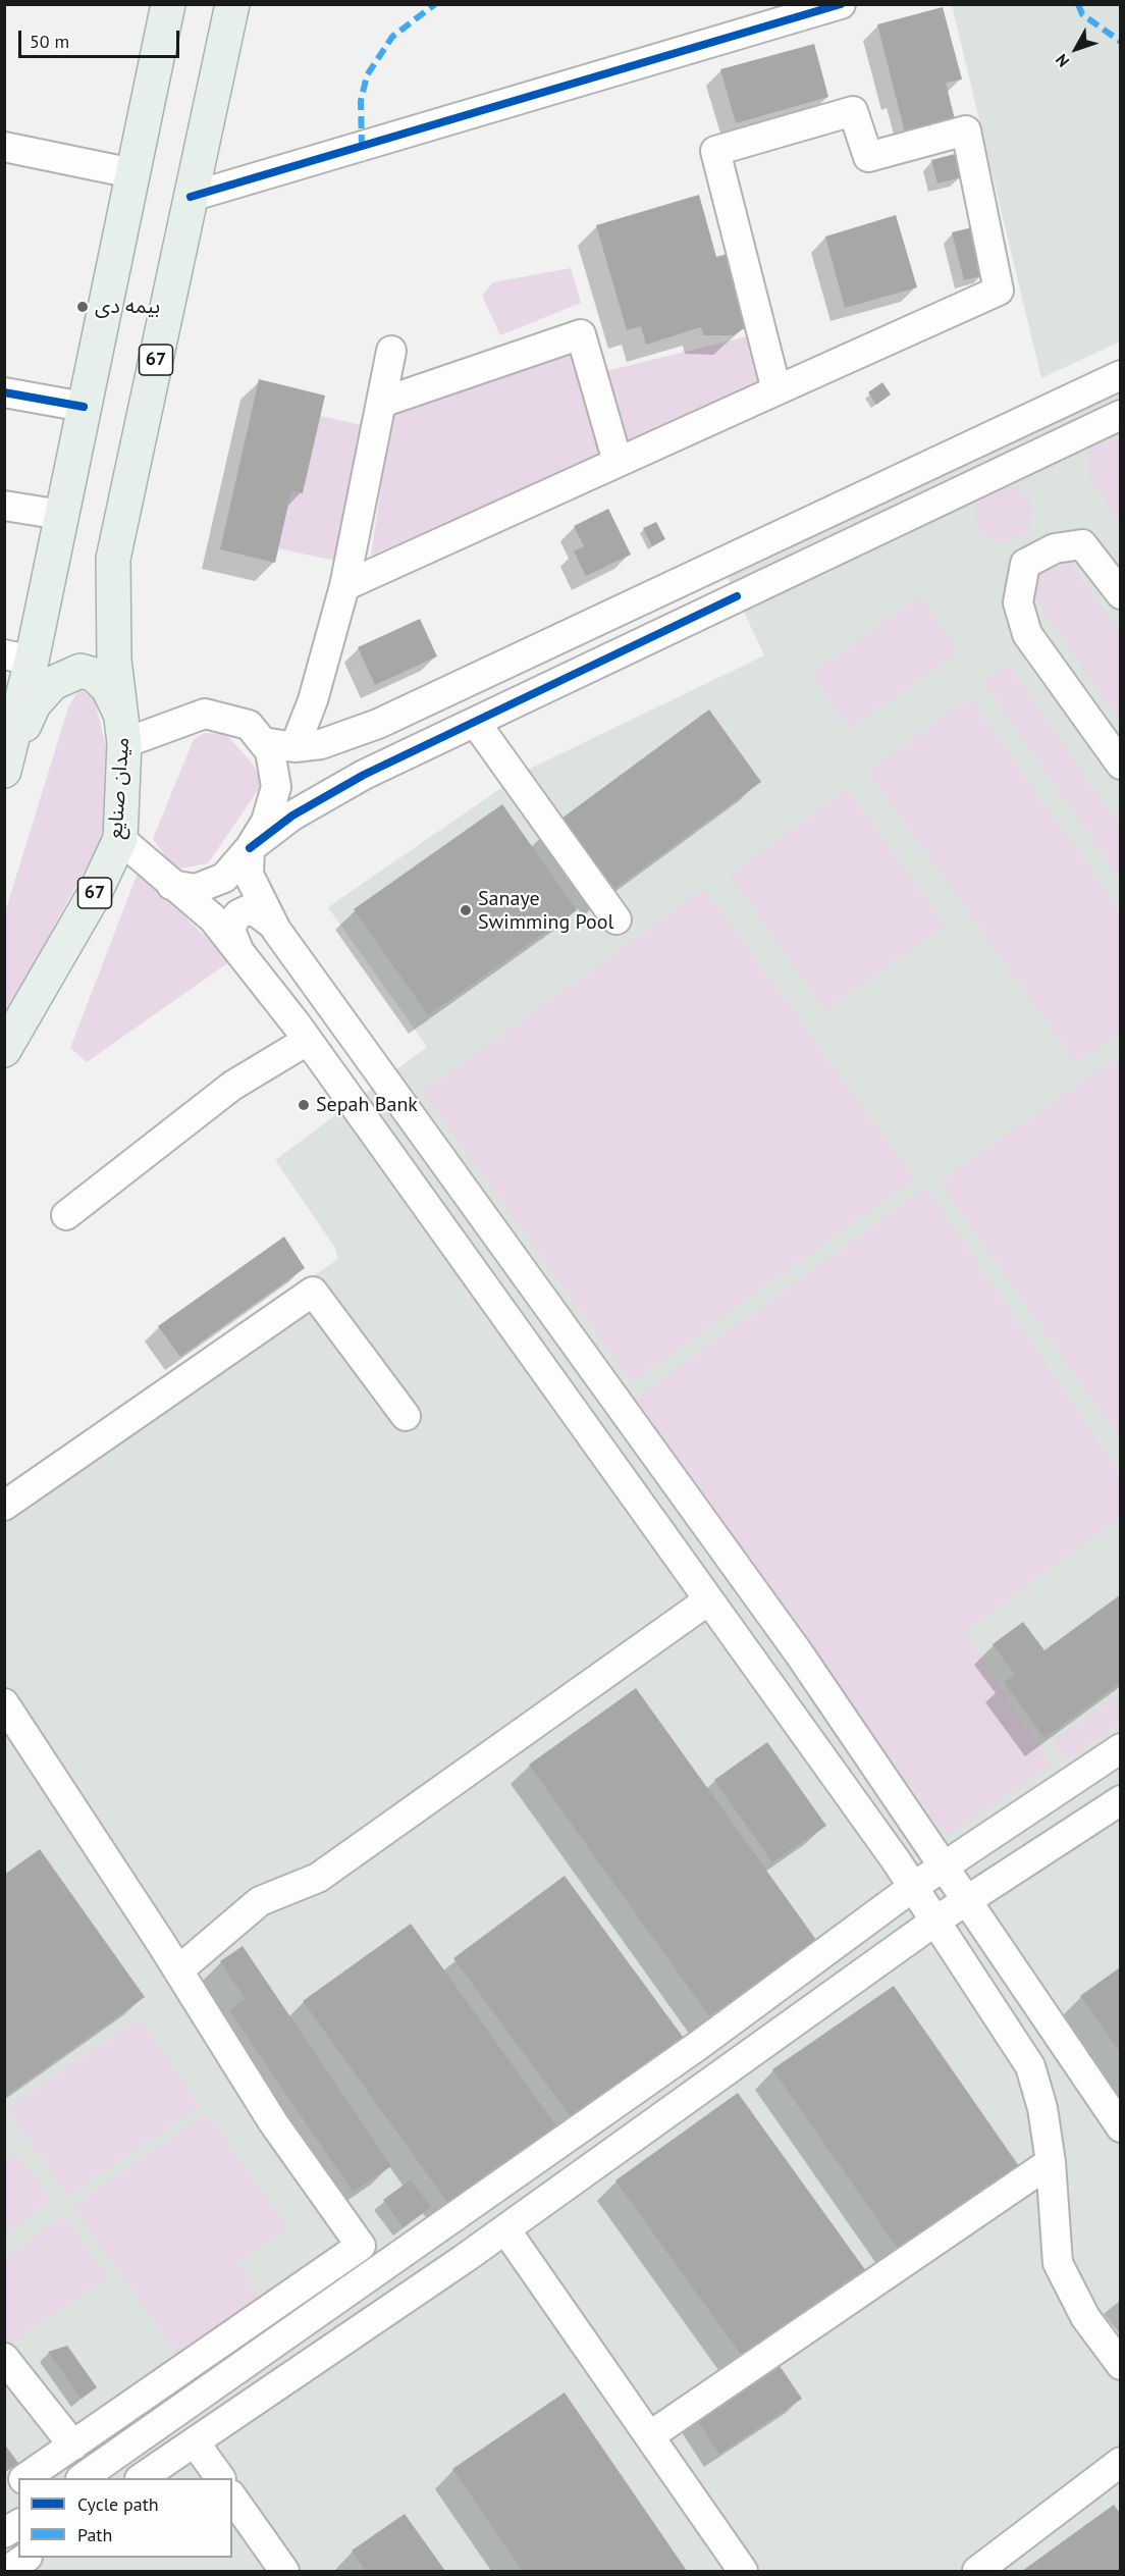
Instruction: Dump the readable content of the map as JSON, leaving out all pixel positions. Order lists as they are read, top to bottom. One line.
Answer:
{"streets":{"main road":["67","میدان صنایع"]},"crossings":[["67","میدان صنایع"]],"places":["بیمه دی","Sanaye Swimming Pool","Sepah Bank"],"legend":["Cycle path","Path"],"scale_bar":"50 m","north":"bottom left"}
